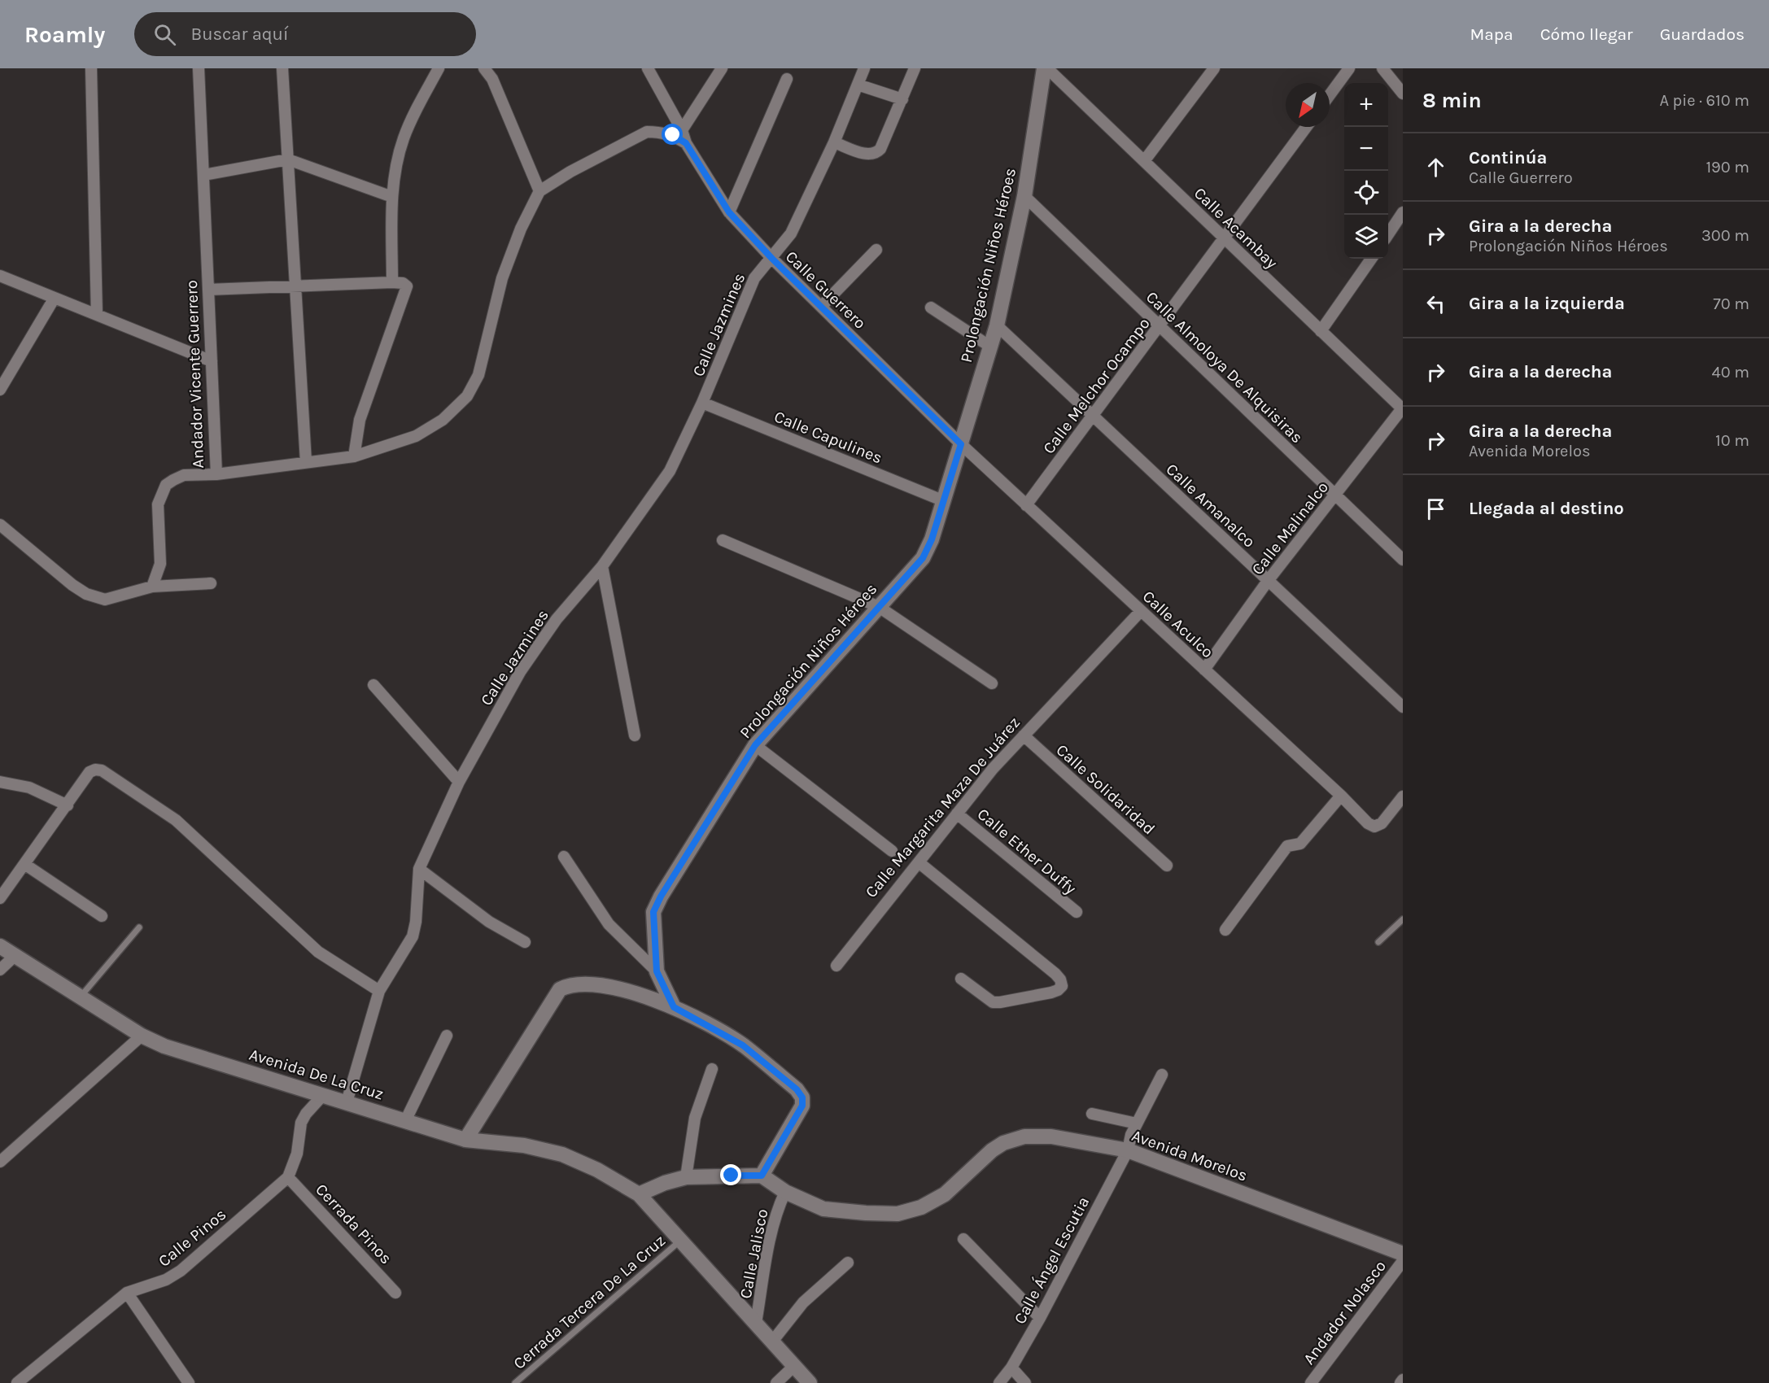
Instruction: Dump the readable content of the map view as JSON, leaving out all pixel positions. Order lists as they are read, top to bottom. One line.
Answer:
{"streets":{"street":["Calle Acambay","Prolongación Niños Héroes","Calle Guerrero","Calle Jazmines","Calle Almoloya De Alquisiras","Andador Vicente Guerrero","Calle Melchor Ocampo","Calle Capulines","Calle Amanalco","Calle Malinalco","Calle Aculco","Calle Solidaridad","Calle Margarita Maza De Juárez","Calle Ether Duffy","Avenida De La Cruz","Avenida Morelos","Cerrada Pinos","Calle Pinos","Calle Jalisco","Calle Ángel Escutia","Andador Nolasco"],"lane":["Cerrada Tercera De La Cruz"]},"crossings":[["Calle Acambay","Prolongación Niños Héroes"],["Calle Acambay","Calle Melchor Ocampo"],["Calle Acambay","Calle Malinalco"],["Prolongación Niños Héroes","Calle Guerrero"],["Prolongación Niños Héroes","Calle Almoloya De Alquisiras"],["Prolongación Niños Héroes","Calle Capulines"],["Prolongación Niños Héroes","Calle Amanalco"],["Prolongación Niños Héroes","Calle Aculco"],["Calle Guerrero","Calle Jazmines"],["Calle Guerrero","Calle Aculco"],["Calle Jazmines","Calle Capulines"],["Calle Jazmines","Avenida De La Cruz"],["Calle Almoloya De Alquisiras","Calle Melchor Ocampo"],["Calle Almoloya De Alquisiras","Calle Malinalco"],["Calle Melchor Ocampo","Calle Amanalco"],["Calle Melchor Ocampo","Calle Aculco"],["Calle Amanalco","Calle Malinalco"],["Calle Malinalco","Calle Aculco"],["Calle Aculco","Calle Margarita Maza De Juárez"],["Calle Solidaridad","Calle Margarita Maza De Juárez"],["Calle Margarita Maza De Juárez","Calle Ether Duffy"],["Avenida De La Cruz","Calle Jalisco"],["Avenida De La Cruz","Cerrada Tercera De La Cruz"],["Avenida Morelos","Calle Jalisco"],["Avenida Morelos","Calle Ángel Escutia"],["Cerrada Pinos","Calle Pinos"]],"north":"bottom left","page":{"header":"Roamly","search":"Buscar aquí","nav":["Mapa","Cómo llegar","Guardados"],"heading":["8 min","A pie · 610 m"],"map_buttons":["+","−"],"list":[["Continúa","Calle Guerrero","190 m"],["Gira a la derecha","Prolongación Niños Héroes","300 m"],["Gira a la izquierda","70 m"],["Gira a la derecha","40 m"],["Gira a la derecha","Avenida Morelos","10 m"],"Llegada al destino"]}}
